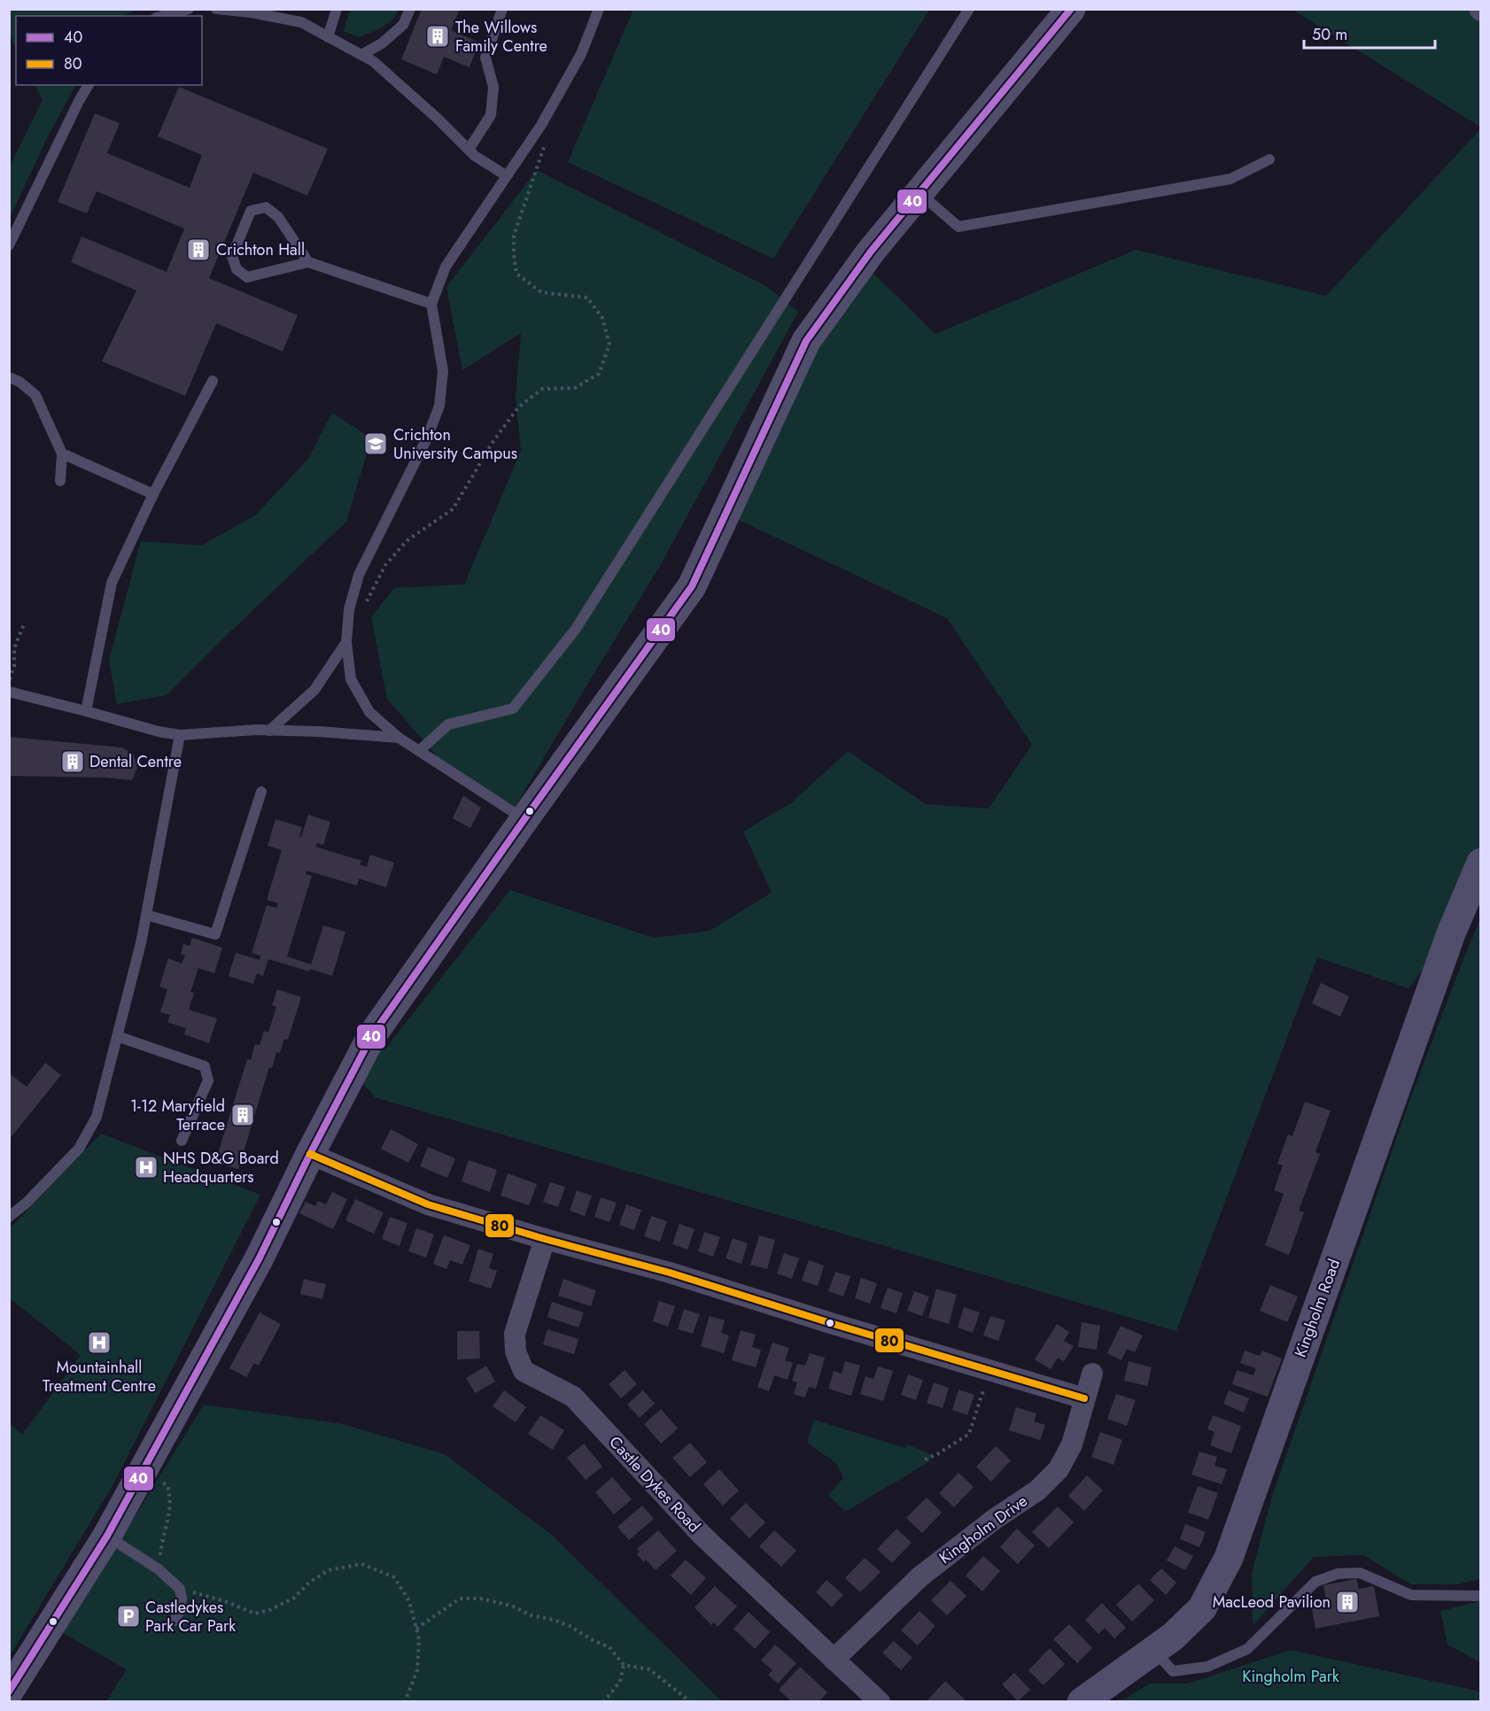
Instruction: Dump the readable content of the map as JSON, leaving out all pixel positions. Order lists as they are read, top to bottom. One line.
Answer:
{"streets":{"main road":["Kingholm Road"],"street":["Castle Dykes Road","Kingholm Drive"]},"crossings":[["Castle Dykes Road","Kingholm Drive"]],"parks":["Kingholm Park"],"places":{"building":["The Willows Family Centre","Crichton Hall","Dental Centre","1-12 Maryfield Terrace","MacLeod Pavilion"],"school or university":["Crichton University Campus"],"hospital":["NHS D&G Board Headquarters","Mountainhall Treatment Centre"],"parking":["Castledykes Park Car Park"]},"lines":["transit line 40","transit line 80"],"legend":["40","80"],"scale_bar":"50 m"}
